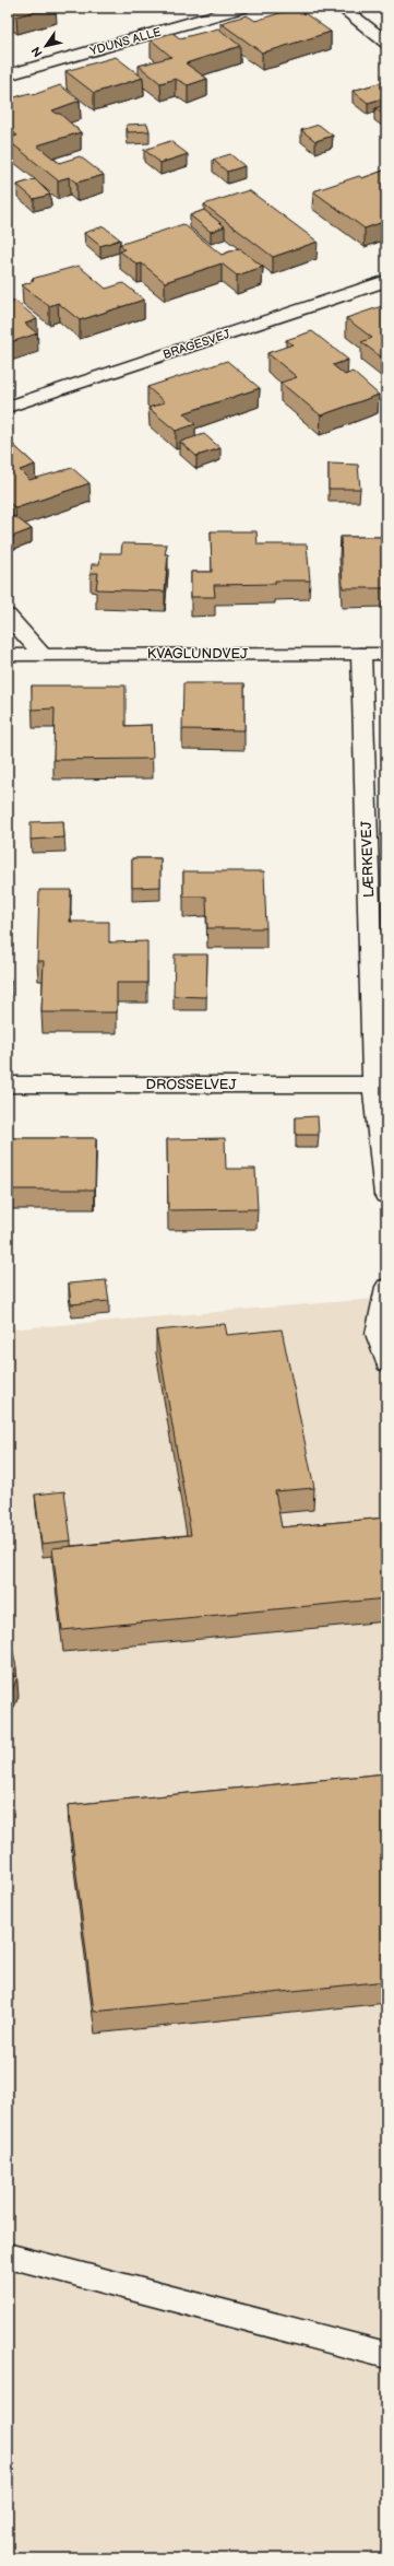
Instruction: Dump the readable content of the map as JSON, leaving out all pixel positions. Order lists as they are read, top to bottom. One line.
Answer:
{"streets":{"street":["YDUNS ALLE","BRAGESVEJ","KVAGLUNDVEJ","LÆRKEVEJ","DROSSELVEJ"]},"crossings":[["KVAGLUNDVEJ","LÆRKEVEJ"],["LÆRKEVEJ","DROSSELVEJ"]],"north":"bottom left"}
